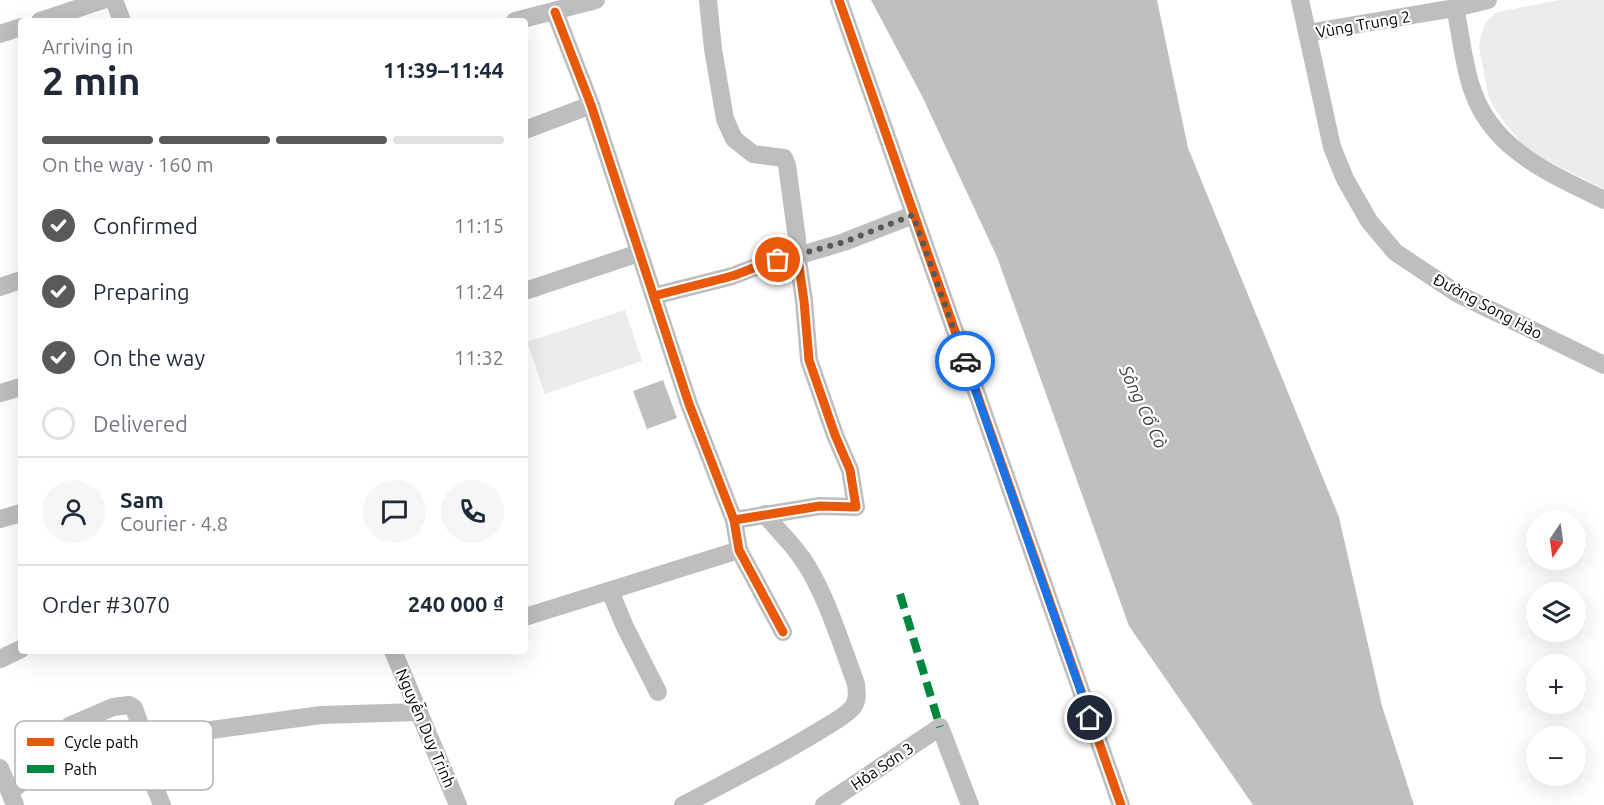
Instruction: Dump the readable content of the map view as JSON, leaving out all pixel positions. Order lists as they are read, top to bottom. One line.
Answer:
{"streets":{"street":["Vùng Trung 2","Đường Song Hào","Nguyễn Duy Trinh","Hỏa Sơn 3"]},"crossings":[["Vùng Trung 2","Đường Song Hào"]],"water":["Sông Cổ Cò"],"legend":["Cycle path","Path"],"north":"bottom","page":{"heading":["2 min","Arriving in","11:39–11:44"],"panel":["Sam","Courier · 4.8","Order #3070","240 000 ₫"],"bar":"On the way · 160 m","list":[["Confirmed","11:15"],["Preparing","11:24"],["On the way","11:32"],"Delivered"],"map_buttons":["+","−"]}}
